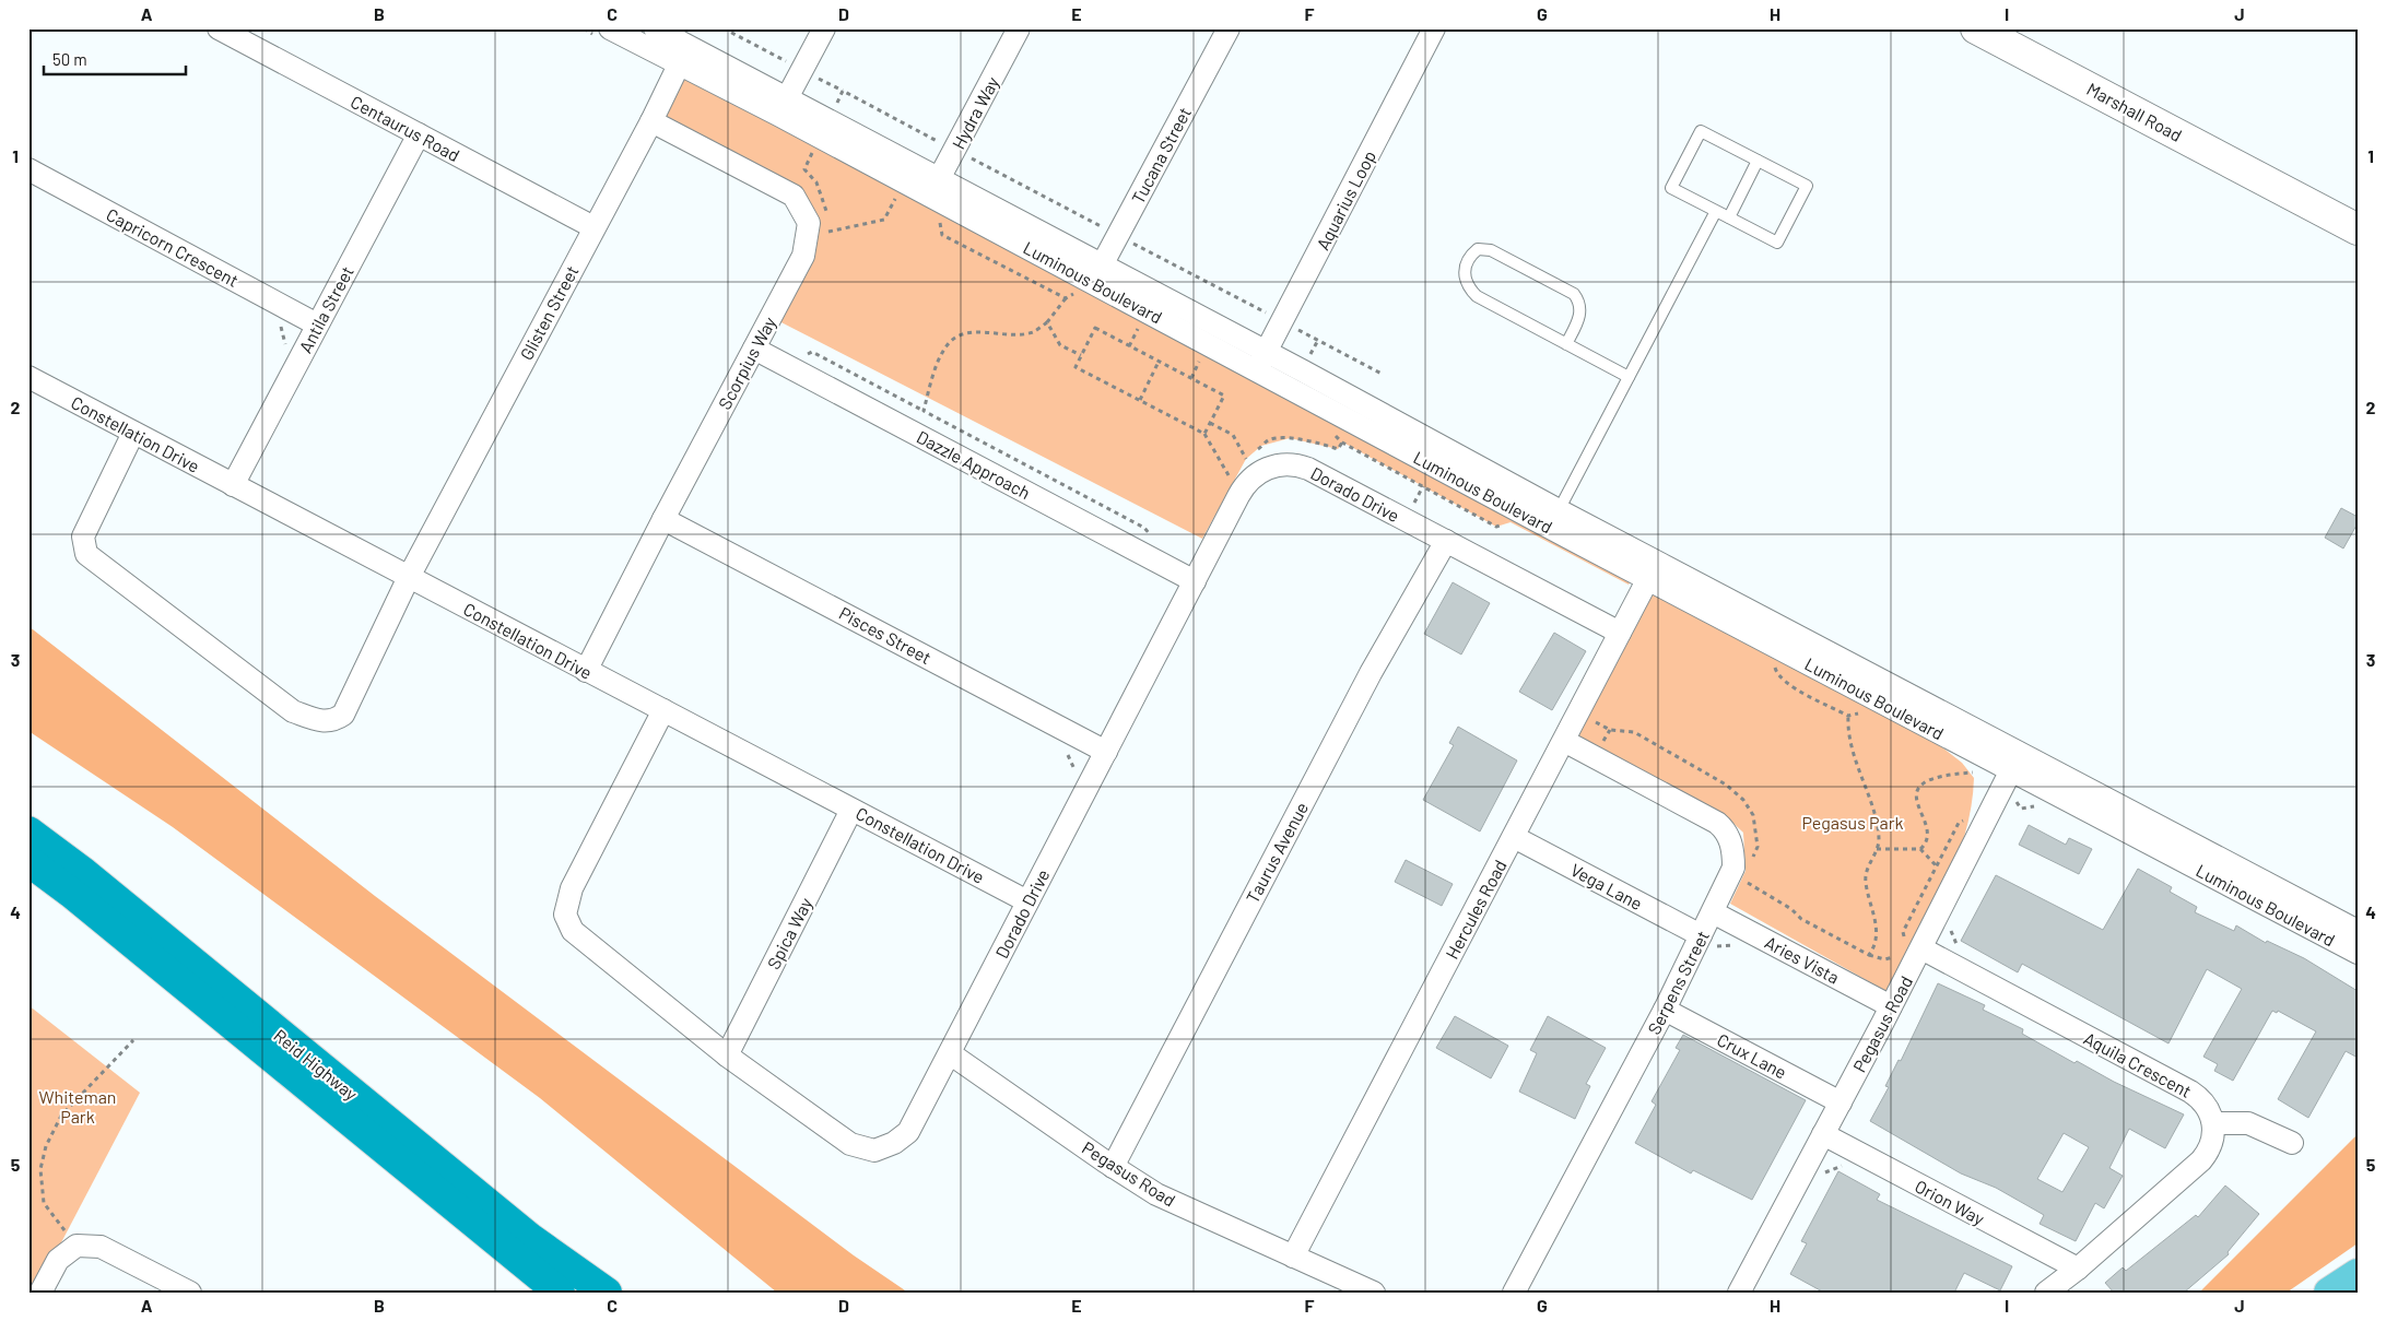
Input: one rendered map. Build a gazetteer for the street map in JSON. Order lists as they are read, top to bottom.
{
  "streets": {
    "highway": ["Reid Highway"],
    "main road": ["Marshall Road"],
    "street": [
      "Hydra Way",
      "Centaurus Road",
      "Tucana Street",
      "Aquarius Loop",
      "Capricorn Crescent",
      "Luminous Boulevard",
      "Antila Street",
      "Glisten Street",
      "Scorpius Way",
      "Constellation Drive",
      "Dazzle Approach",
      "Dorado Drive",
      "Pisces Street",
      "Taurus Avenue",
      "Vega Lane",
      "Hercules Road",
      "Spica Way",
      "Aries Vista",
      "Serpens Street",
      "Pegasus Road",
      "Crux Lane",
      "Aquila Crescent",
      "Orion Way"
    ]
  },
  "crossings": [
    ["Hydra Way", "Luminous Boulevard"],
    ["Centaurus Road", "Antila Street"],
    ["Centaurus Road", "Glisten Street"],
    ["Tucana Street", "Luminous Boulevard"],
    ["Aquarius Loop", "Luminous Boulevard"],
    ["Capricorn Crescent", "Antila Street"],
    ["Luminous Boulevard", "Glisten Street"],
    ["Luminous Boulevard", "Hercules Road"],
    ["Luminous Boulevard", "Pegasus Road"],
    ["Antila Street", "Constellation Drive"],
    ["Glisten Street", "Scorpius Way"],
    ["Glisten Street", "Constellation Drive"],
    ["Scorpius Way", "Constellation Drive"],
    ["Scorpius Way", "Dazzle Approach"],
    ["Scorpius Way", "Pisces Street"],
    ["Constellation Drive", "Dorado Drive"],
    ["Constellation Drive", "Spica Way"],
    ["Dazzle Approach", "Dorado Drive"],
    ["Dorado Drive", "Pisces Street"],
    ["Dorado Drive", "Taurus Avenue"],
    ["Dorado Drive", "Hercules Road"],
    ["Dorado Drive", "Spica Way"],
    ["Taurus Avenue", "Pegasus Road"],
    ["Vega Lane", "Hercules Road"],
    ["Vega Lane", "Serpens Street"],
    ["Hercules Road", "Serpens Street"],
    ["Hercules Road", "Pegasus Road"],
    ["Aries Vista", "Serpens Street"],
    ["Aries Vista", "Pegasus Road"],
    ["Serpens Street", "Crux Lane"],
    ["Pegasus Road", "Crux Lane"],
    ["Pegasus Road", "Aquila Crescent"],
    ["Pegasus Road", "Orion Way"]
  ],
  "parks": ["Pegasus Park", "Whiteman Park"],
  "scale_bar": "50 m",
  "grid": {
    "columns": [
      "A",
      "B",
      "C",
      "D",
      "E",
      "F",
      "G",
      "H",
      "I",
      "J"
    ],
    "rows": [
      "1",
      "2",
      "3",
      "4",
      "5"
    ]
  }
}
